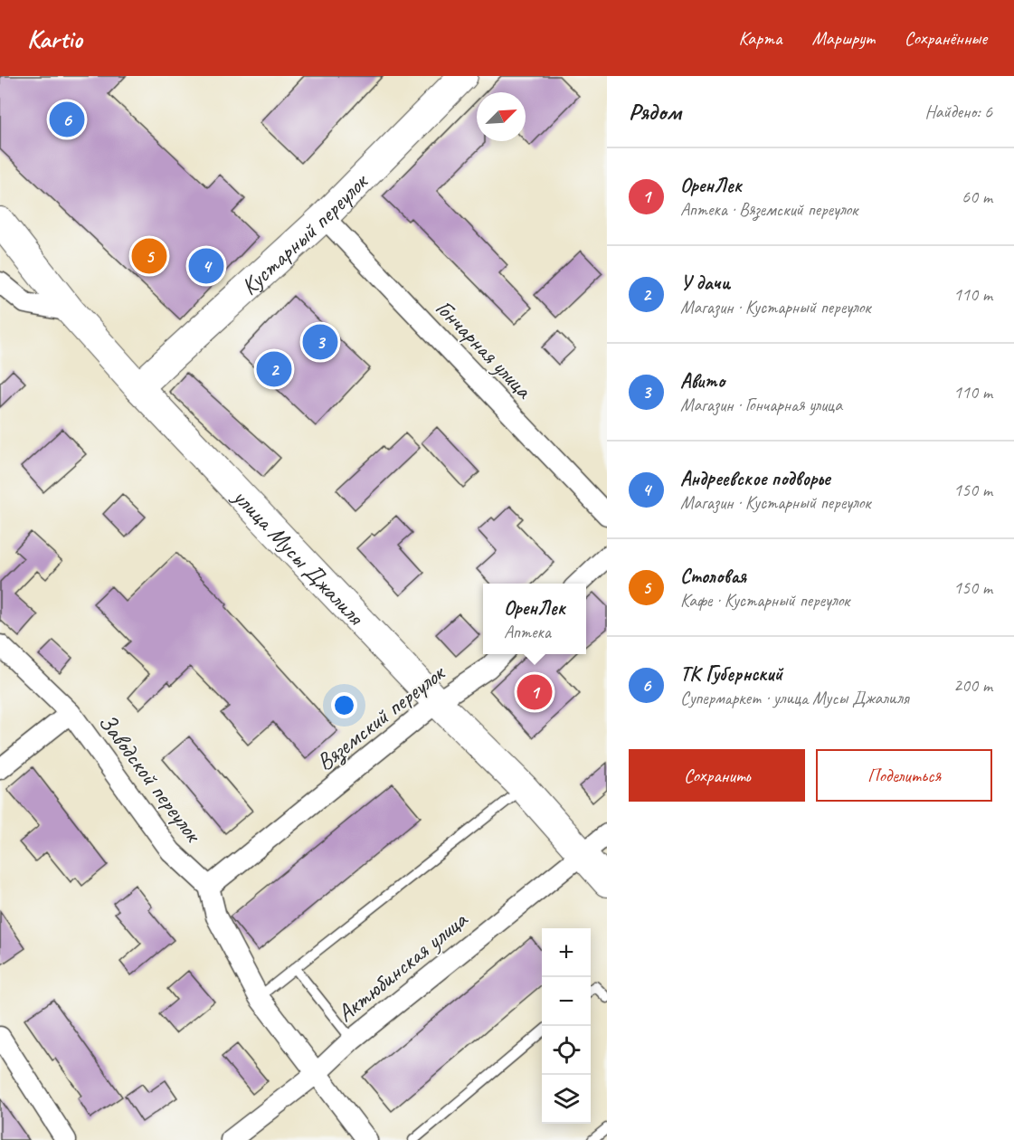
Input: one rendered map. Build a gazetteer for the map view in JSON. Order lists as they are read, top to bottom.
{
  "streets": {
    "street": [
      "Кустарный переулок",
      "Гончарная улица",
      "улица Мусы Джалиля",
      "Вяземский переулок",
      "Заводской переулок",
      "Актюбинская улица"
    ]
  },
  "crossings": [
    ["Кустарный переулок", "Гончарная улица"],
    ["Кустарный переулок", "улица Мусы Джалиля"],
    ["улица Мусы Джалиля", "Вяземский переулок"],
    ["улица Мусы Джалиля", "Актюбинская улица"],
    ["Вяземский переулок", "Заводской переулок"]
  ],
  "north": "top right",
  "page": {
    "header": "Kartio",
    "nav": ["Карта", "Маршрут", "Сохранённые"],
    "heading": ["Рядом", "Найдено: 6"],
    "pins": [
      "6",
      "5",
      "4",
      "3",
      "2",
      "1"
    ],
    "list": [
      {
        "mark": "1",
        "name": "ОренЛек",
        "note": "Аптека · Вяземский переулок",
        "value": "60 m"
      },
      {
        "mark": "2",
        "name": "У дачи",
        "note": "Магазин · Кустарный переулок",
        "value": "110 m"
      },
      {
        "mark": "3",
        "name": "Авито",
        "note": "Магазин · Гончарная улица",
        "value": "110 m"
      },
      {
        "mark": "4",
        "name": "Андреевское подворье",
        "note": "Магазин · Кустарный переулок",
        "value": "150 m"
      },
      {
        "mark": "5",
        "name": "Столовая",
        "note": "Кафе · Кустарный переулок",
        "value": "150 m"
      },
      {
        "mark": "6",
        "name": "ТК Губернский",
        "note": "Супермаркет · улица Мусы Джалиля",
        "value": "200 m"
      }
    ],
    "popup": ["ОренЛек", "Аптека"],
    "buttons": ["Сохранить", "Поделиться"],
    "map_buttons": ["+", "−"]
  }
}
